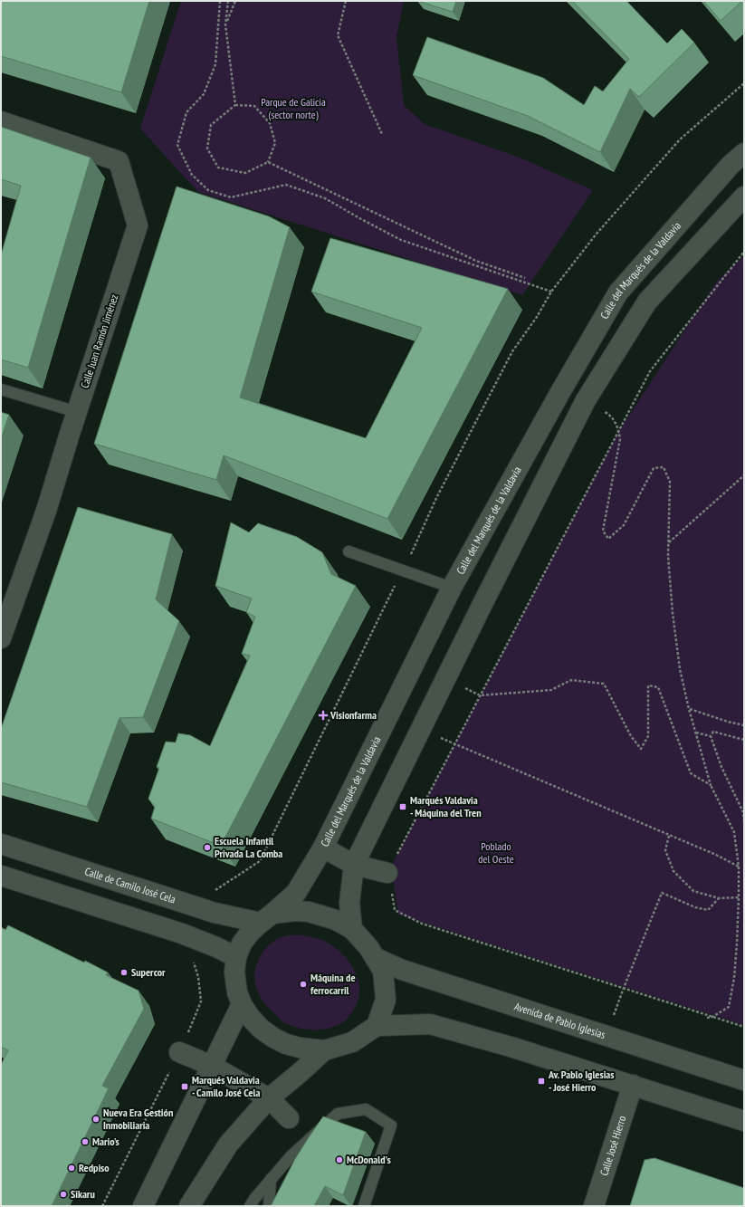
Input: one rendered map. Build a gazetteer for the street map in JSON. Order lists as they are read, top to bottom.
{
  "streets": {
    "street": [
      "Calle del Marqués de la Valdavia",
      "Calle Juan Ramón Jiménez",
      "Calle de Camilo José Cela",
      "Avenida de Pablo Iglesias",
      "Calle José Hierro"
    ]
  },
  "crossings": [
    ["Calle del Marqués de la Valdavia", "Calle de Camilo José Cela"],
    ["Calle de Camilo José Cela", "Avenida de Pablo Iglesias"]
  ],
  "parks": ["Parque de Galicia (sector norte)", "Poblado del Oeste"],
  "places": {
    "health": ["Visionfarma"],
    "transit": ["Marqués Valdavia - Máquina del Tren", "Av. Pablo Iglesias - José Hierro", "Marqués Valdavia - Camilo José Cela"],
    "other": [
      "Escuela Infantil Privada La Comba",
      "Supercor",
      "Máquina de ferrocarril",
      "Nueva Era Gestión Inmobiliaria",
      "Mario's",
      "McDonald's",
      "Redpiso",
      "Sikaru"
    ]
  }
}
